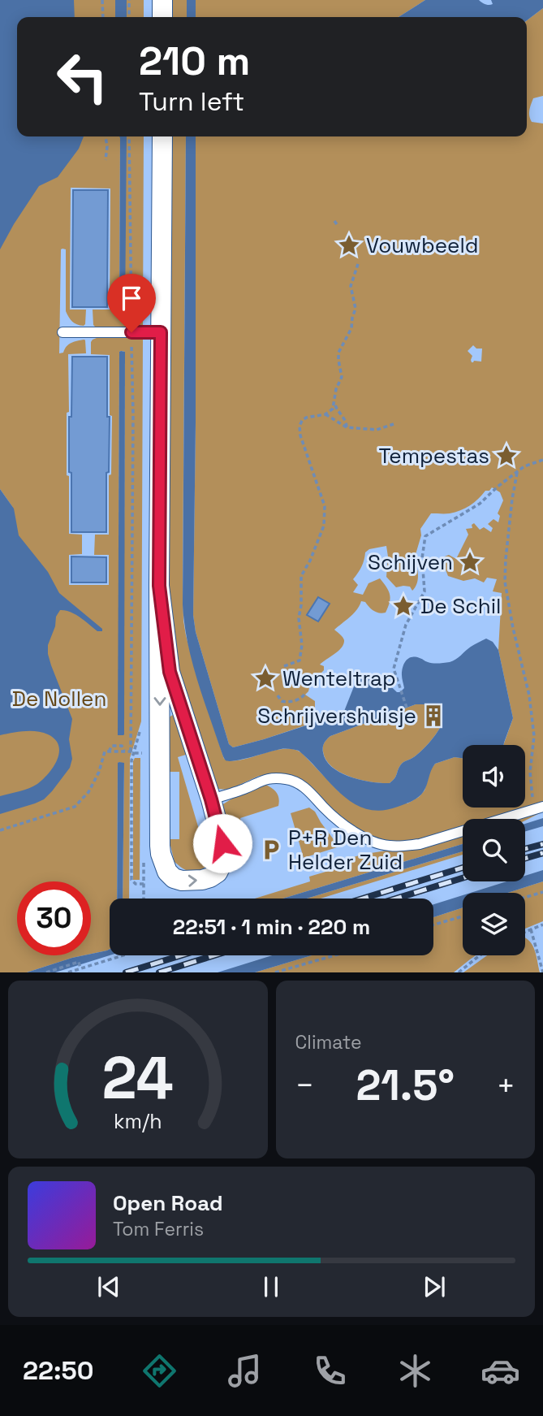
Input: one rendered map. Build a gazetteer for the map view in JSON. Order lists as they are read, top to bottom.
{
  "parks": ["De Nollen"],
  "places": {
    "place": [
      "Vouwbeeld",
      "Tempestas",
      "Schijven",
      "De Schil",
      "Wenteltrap"
    ],
    "building": ["Schrijvershuisje"],
    "parking": ["P+R Den Helder Zuid"]
  },
  "page": {
    "turn": ["210 m", "Turn left"],
    "limit": "30",
    "trip": "22:51 · 1 min · 220 m",
    "tile": "Climate",
    "heat": ["−", "21.5°", "+"],
    "song": ["Open Road", "Tom Ferris"],
    "tabs": "22:50",
    "gauge": ["24", "km/h"]
  }
}
